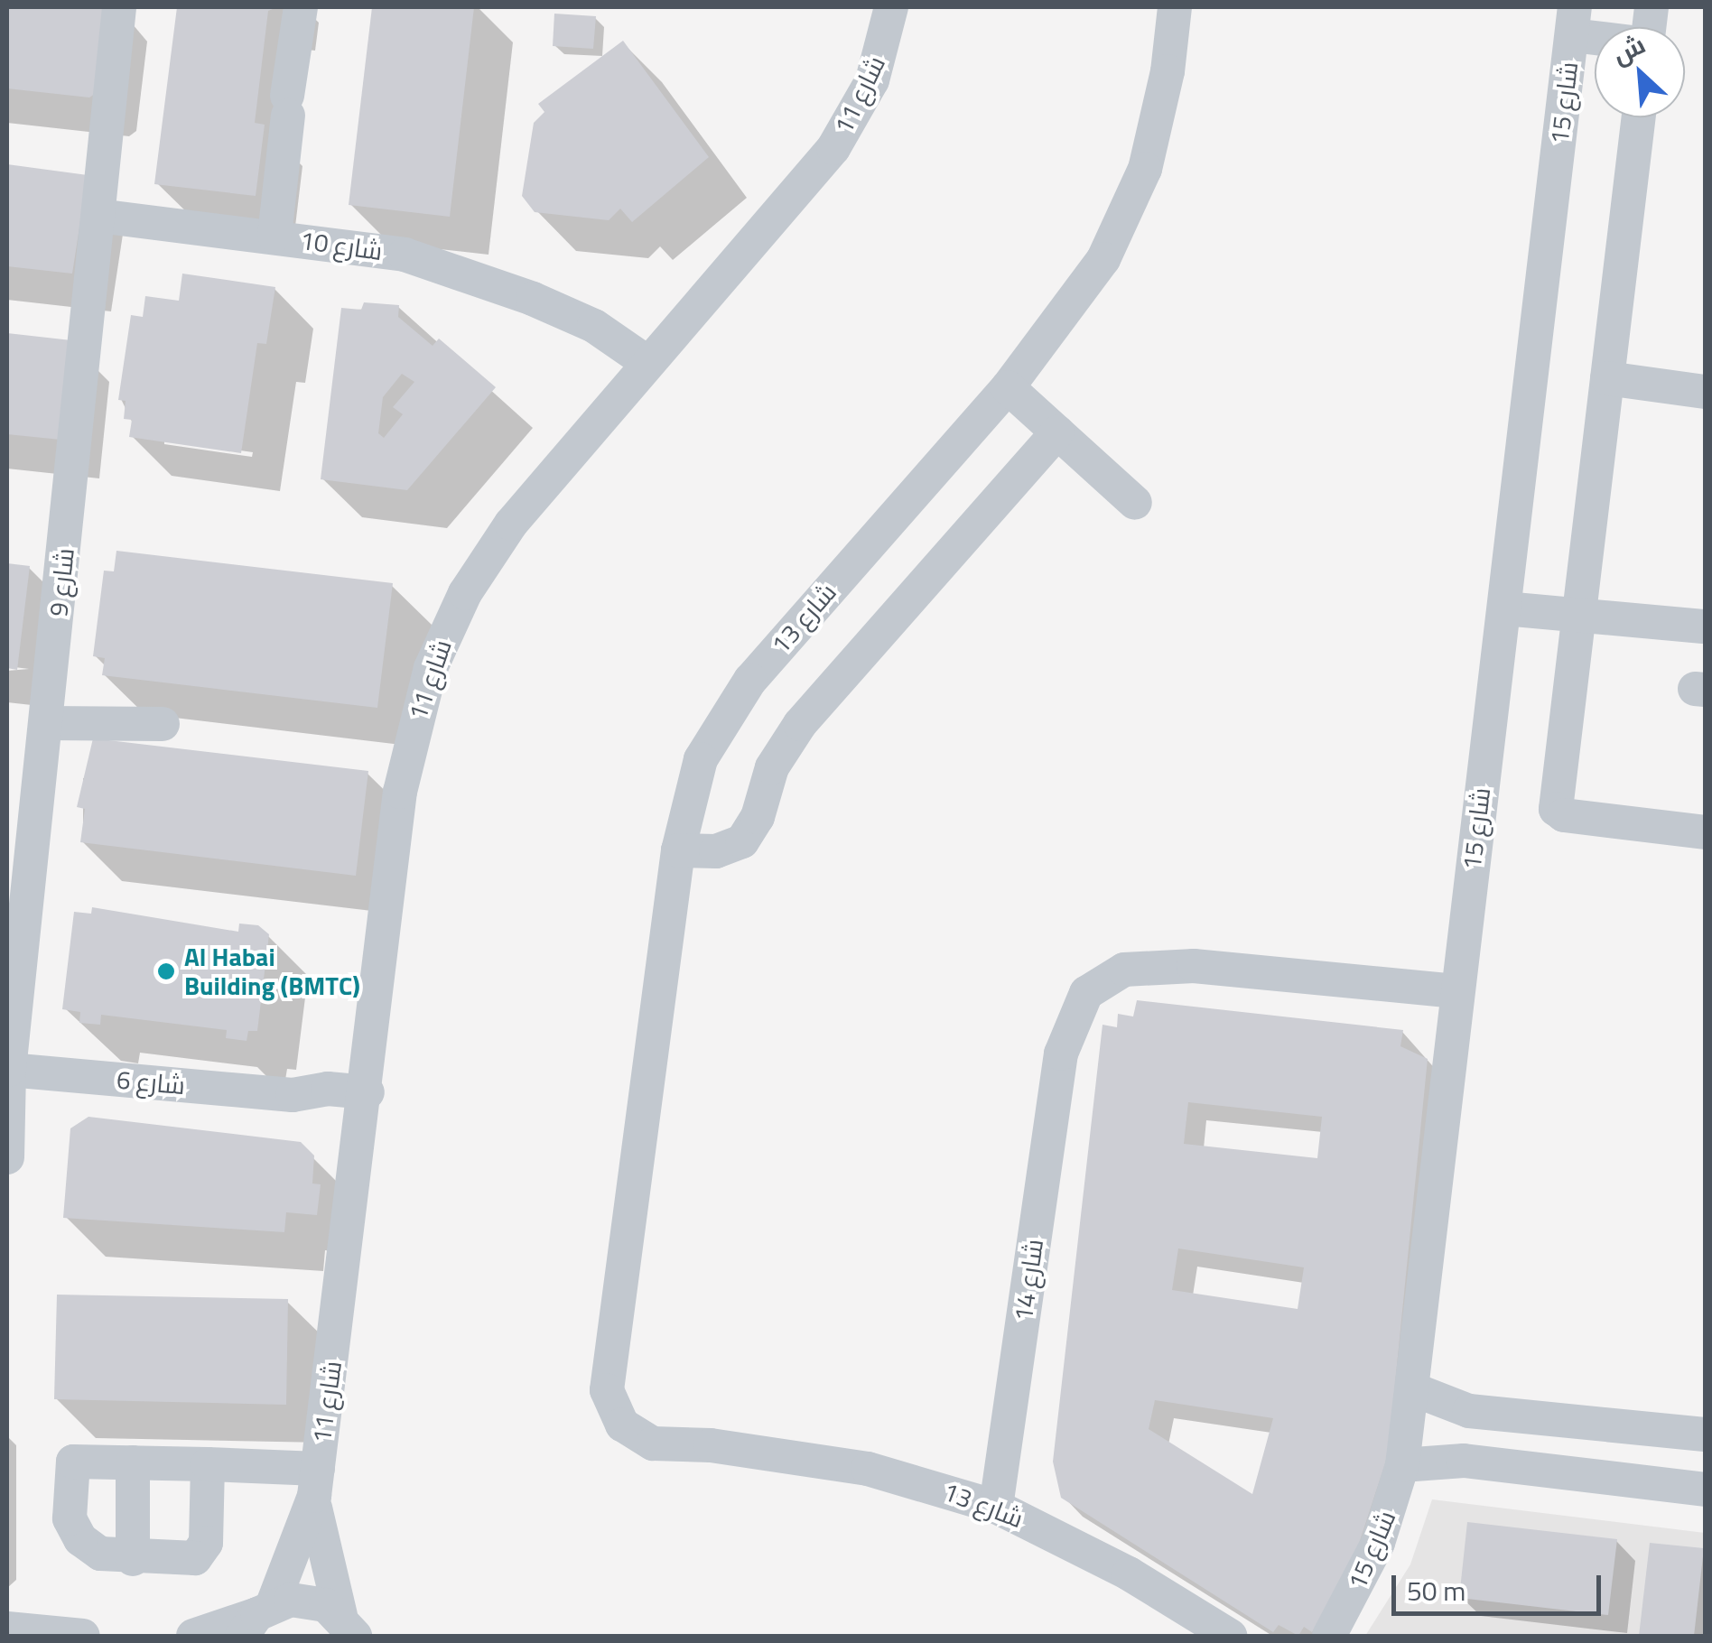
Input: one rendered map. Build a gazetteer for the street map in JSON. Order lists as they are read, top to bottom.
{
  "streets": {
    "street": [
      "شارع 11",
      "شارع 15",
      "شارع 10",
      "شارع 9",
      "شارع 13",
      "شارع 6",
      "شارع 14"
    ]
  },
  "crossings": [
    ["شارع 11", "شارع 10"],
    ["شارع 11", "شارع 6"],
    ["شارع 15", "شارع 14"],
    ["شارع 10", "شارع 9"],
    ["شارع 9", "شارع 6"],
    ["شارع 13", "شارع 14"]
  ],
  "places": ["Al Habai Building (BMTC)"],
  "scale_bar": "50 m",
  "north": "top left"
}
